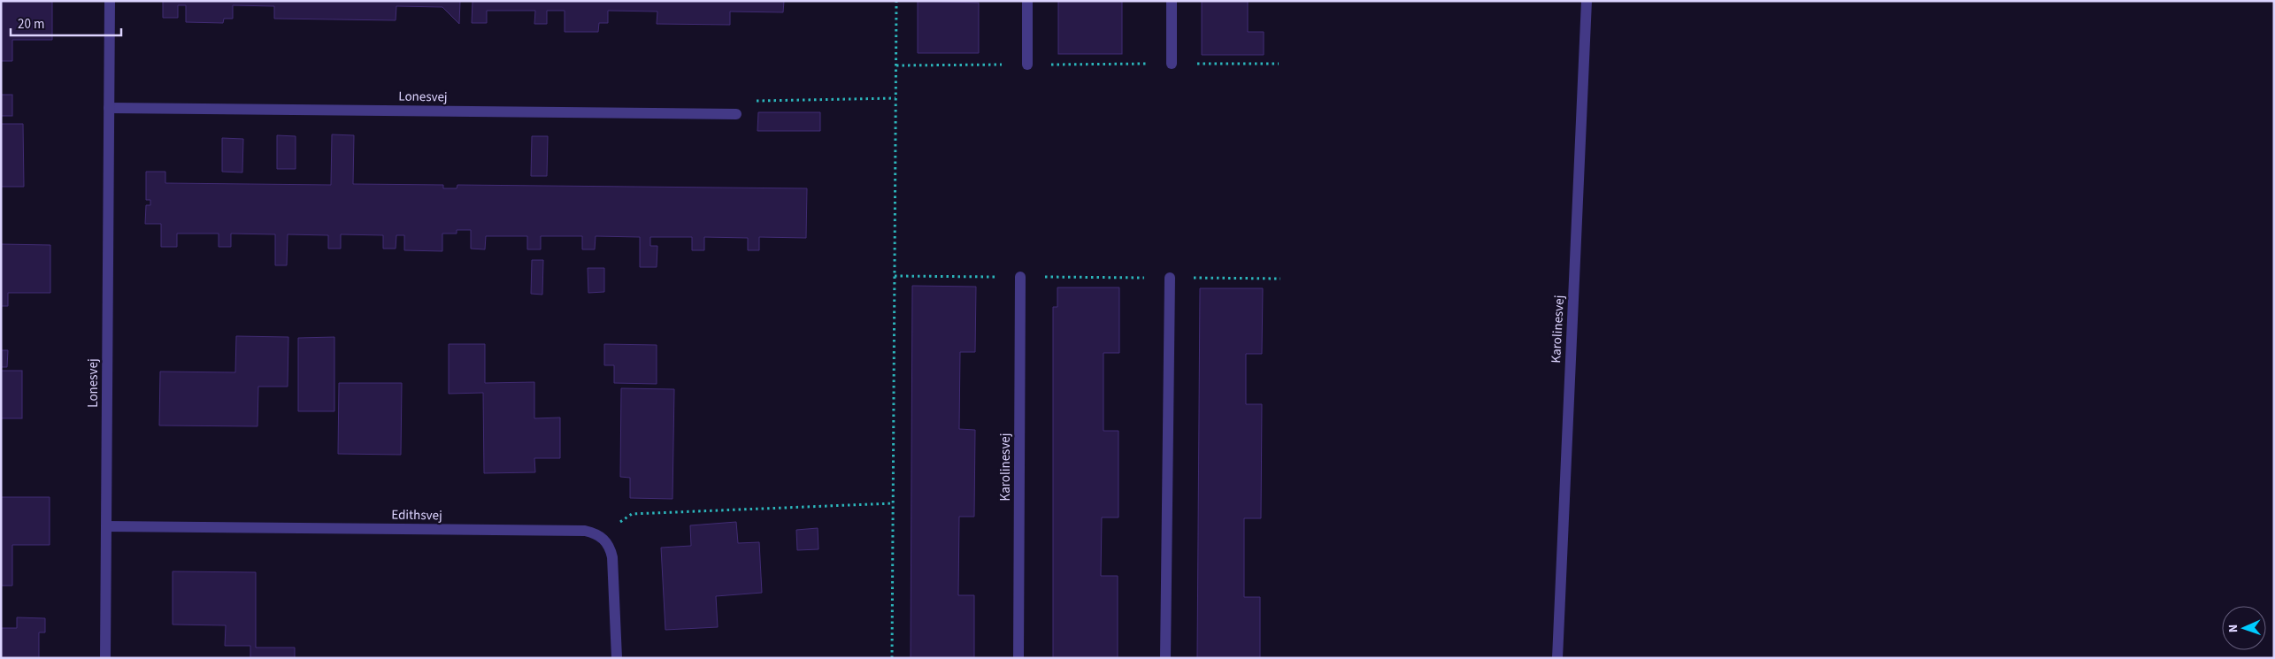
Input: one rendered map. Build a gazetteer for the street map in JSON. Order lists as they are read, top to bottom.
{
  "streets": {
    "street": ["Lonesvej", "Karolinesvej", "Edithsvej"]
  },
  "crossings": [
    ["Lonesvej", "Edithsvej"]
  ],
  "scale_bar": "20 m",
  "north": "left"
}
